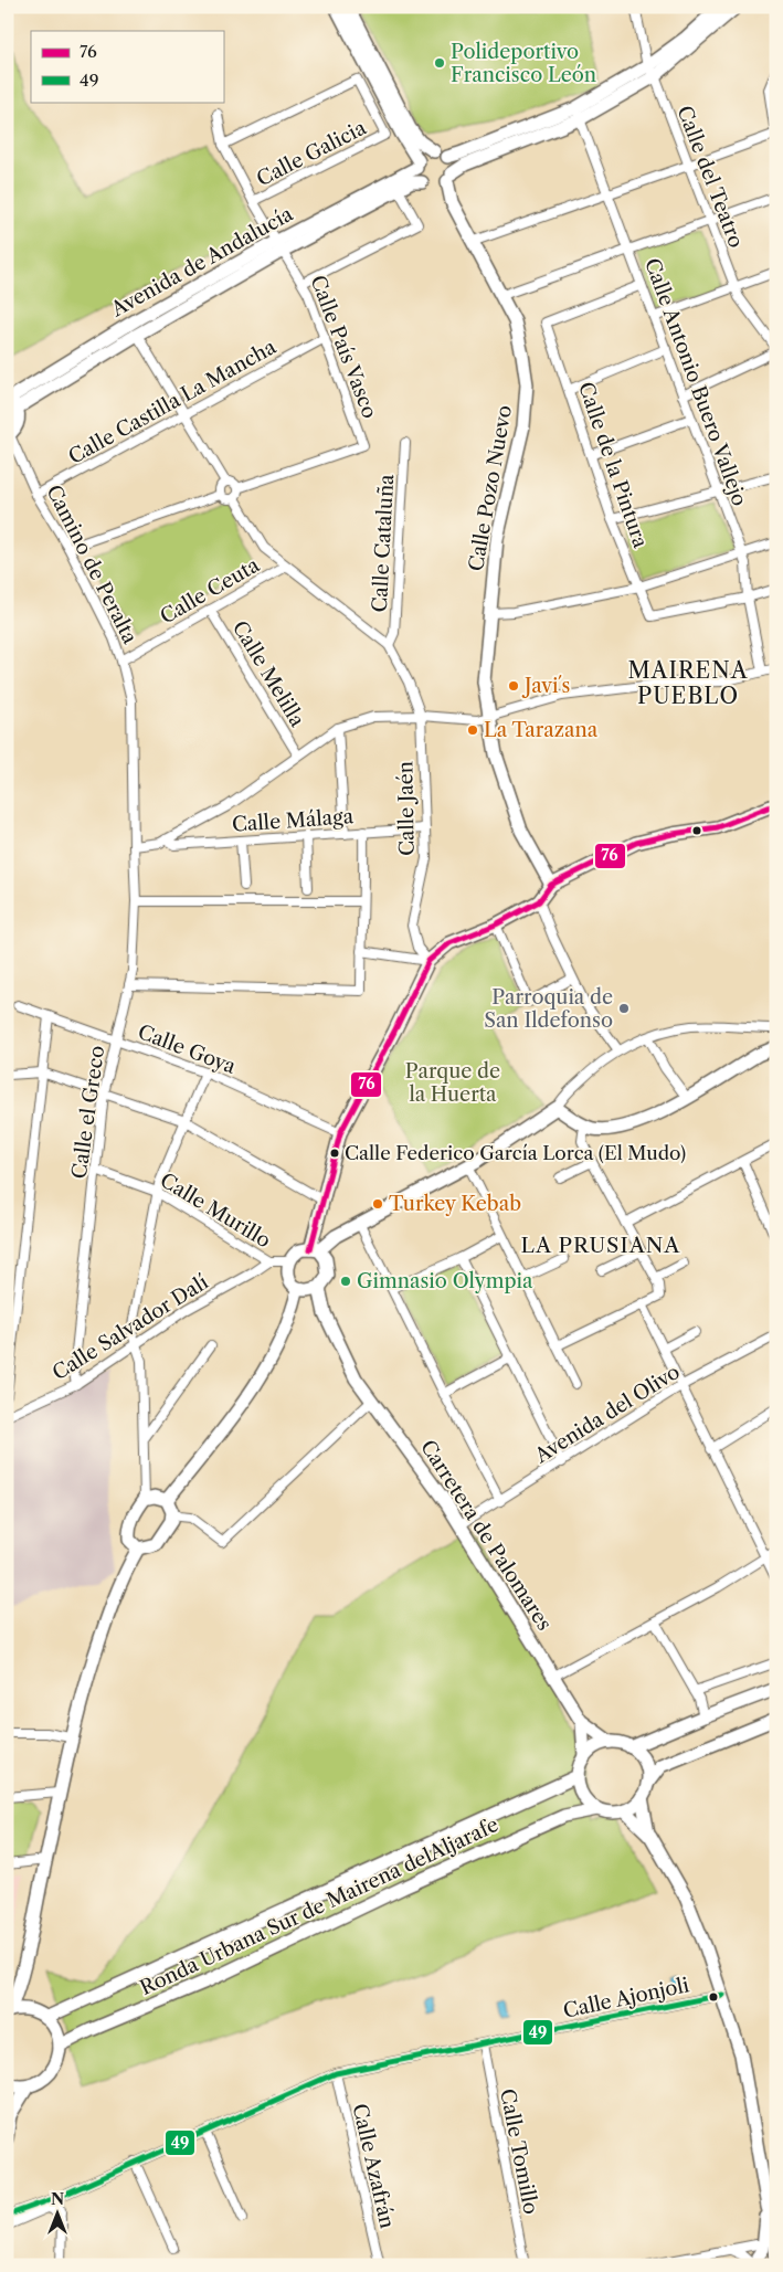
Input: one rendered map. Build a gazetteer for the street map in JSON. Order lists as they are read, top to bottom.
{
  "streets": {
    "street": [
      "Calle Galicia",
      "Calle del Teatro",
      "Avenida de Andalucía",
      "Calle País Vasco",
      "Calle Antonio Buero Vallejo",
      "Calle Castilla La Mancha",
      "Calle de la Pintura",
      "Calle Pozo Nuevo",
      "Calle Cataluña",
      "Camino de Peralta",
      "Calle Ceuta",
      "Calle Melilla",
      "Calle Jaén",
      "Calle Málaga",
      "Calle Goya",
      "Calle el Greco",
      "Calle Murillo",
      "Calle Salvador Dalí",
      "Avenida del Olivo",
      "Carretera de Palomares",
      "Ronda Urbana Sur de Mairena delAljarafe",
      "Calle Ajonjoli",
      "Calle Tomillo",
      "Calle Azafrán"
    ]
  },
  "crossings": [
    ["Calle Galicia", "Calle País Vasco"],
    ["Avenida de Andalucía", "Calle País Vasco"],
    ["Avenida de Andalucía", "Calle Pozo Nuevo"],
    ["Calle País Vasco", "Calle Castilla La Mancha"],
    ["Calle Antonio Buero Vallejo", "Calle de la Pintura"],
    ["Calle Castilla La Mancha", "Camino de Peralta"],
    ["Calle Cataluña", "Calle Jaén"],
    ["Camino de Peralta", "Calle Ceuta"],
    ["Camino de Peralta", "Calle el Greco"],
    ["Calle Ceuta", "Calle Melilla"],
    ["Calle Jaén", "Calle Málaga"],
    ["Calle Goya", "Calle el Greco"],
    ["Calle el Greco", "Calle Murillo"],
    ["Calle el Greco", "Calle Salvador Dalí"],
    ["Calle Murillo", "Calle Salvador Dalí"],
    ["Calle Murillo", "Carretera de Palomares"],
    ["Avenida del Olivo", "Carretera de Palomares"],
    ["Carretera de Palomares", "Ronda Urbana Sur de Mairena delAljarafe"],
    ["Calle Ajonjoli", "Calle Tomillo"],
    ["Calle Ajonjoli", "Calle Azafrán"]
  ],
  "districts": ["MAIRENA PUEBLO", "LA PRUSIANA"],
  "parks": ["Parque de la Huerta"],
  "places": [
    "Polideportivo Francisco León",
    "Javi´s",
    "La Tarazana",
    "Parroquia de San Ildefonso",
    "Calle Federico García Lorca (El Mudo)",
    "Turkey Kebab",
    "Gimnasio Olympia"
  ],
  "lines": ["transit line 76", "transit line 49"],
  "legend": ["76", "49"],
  "north": "top"
}
